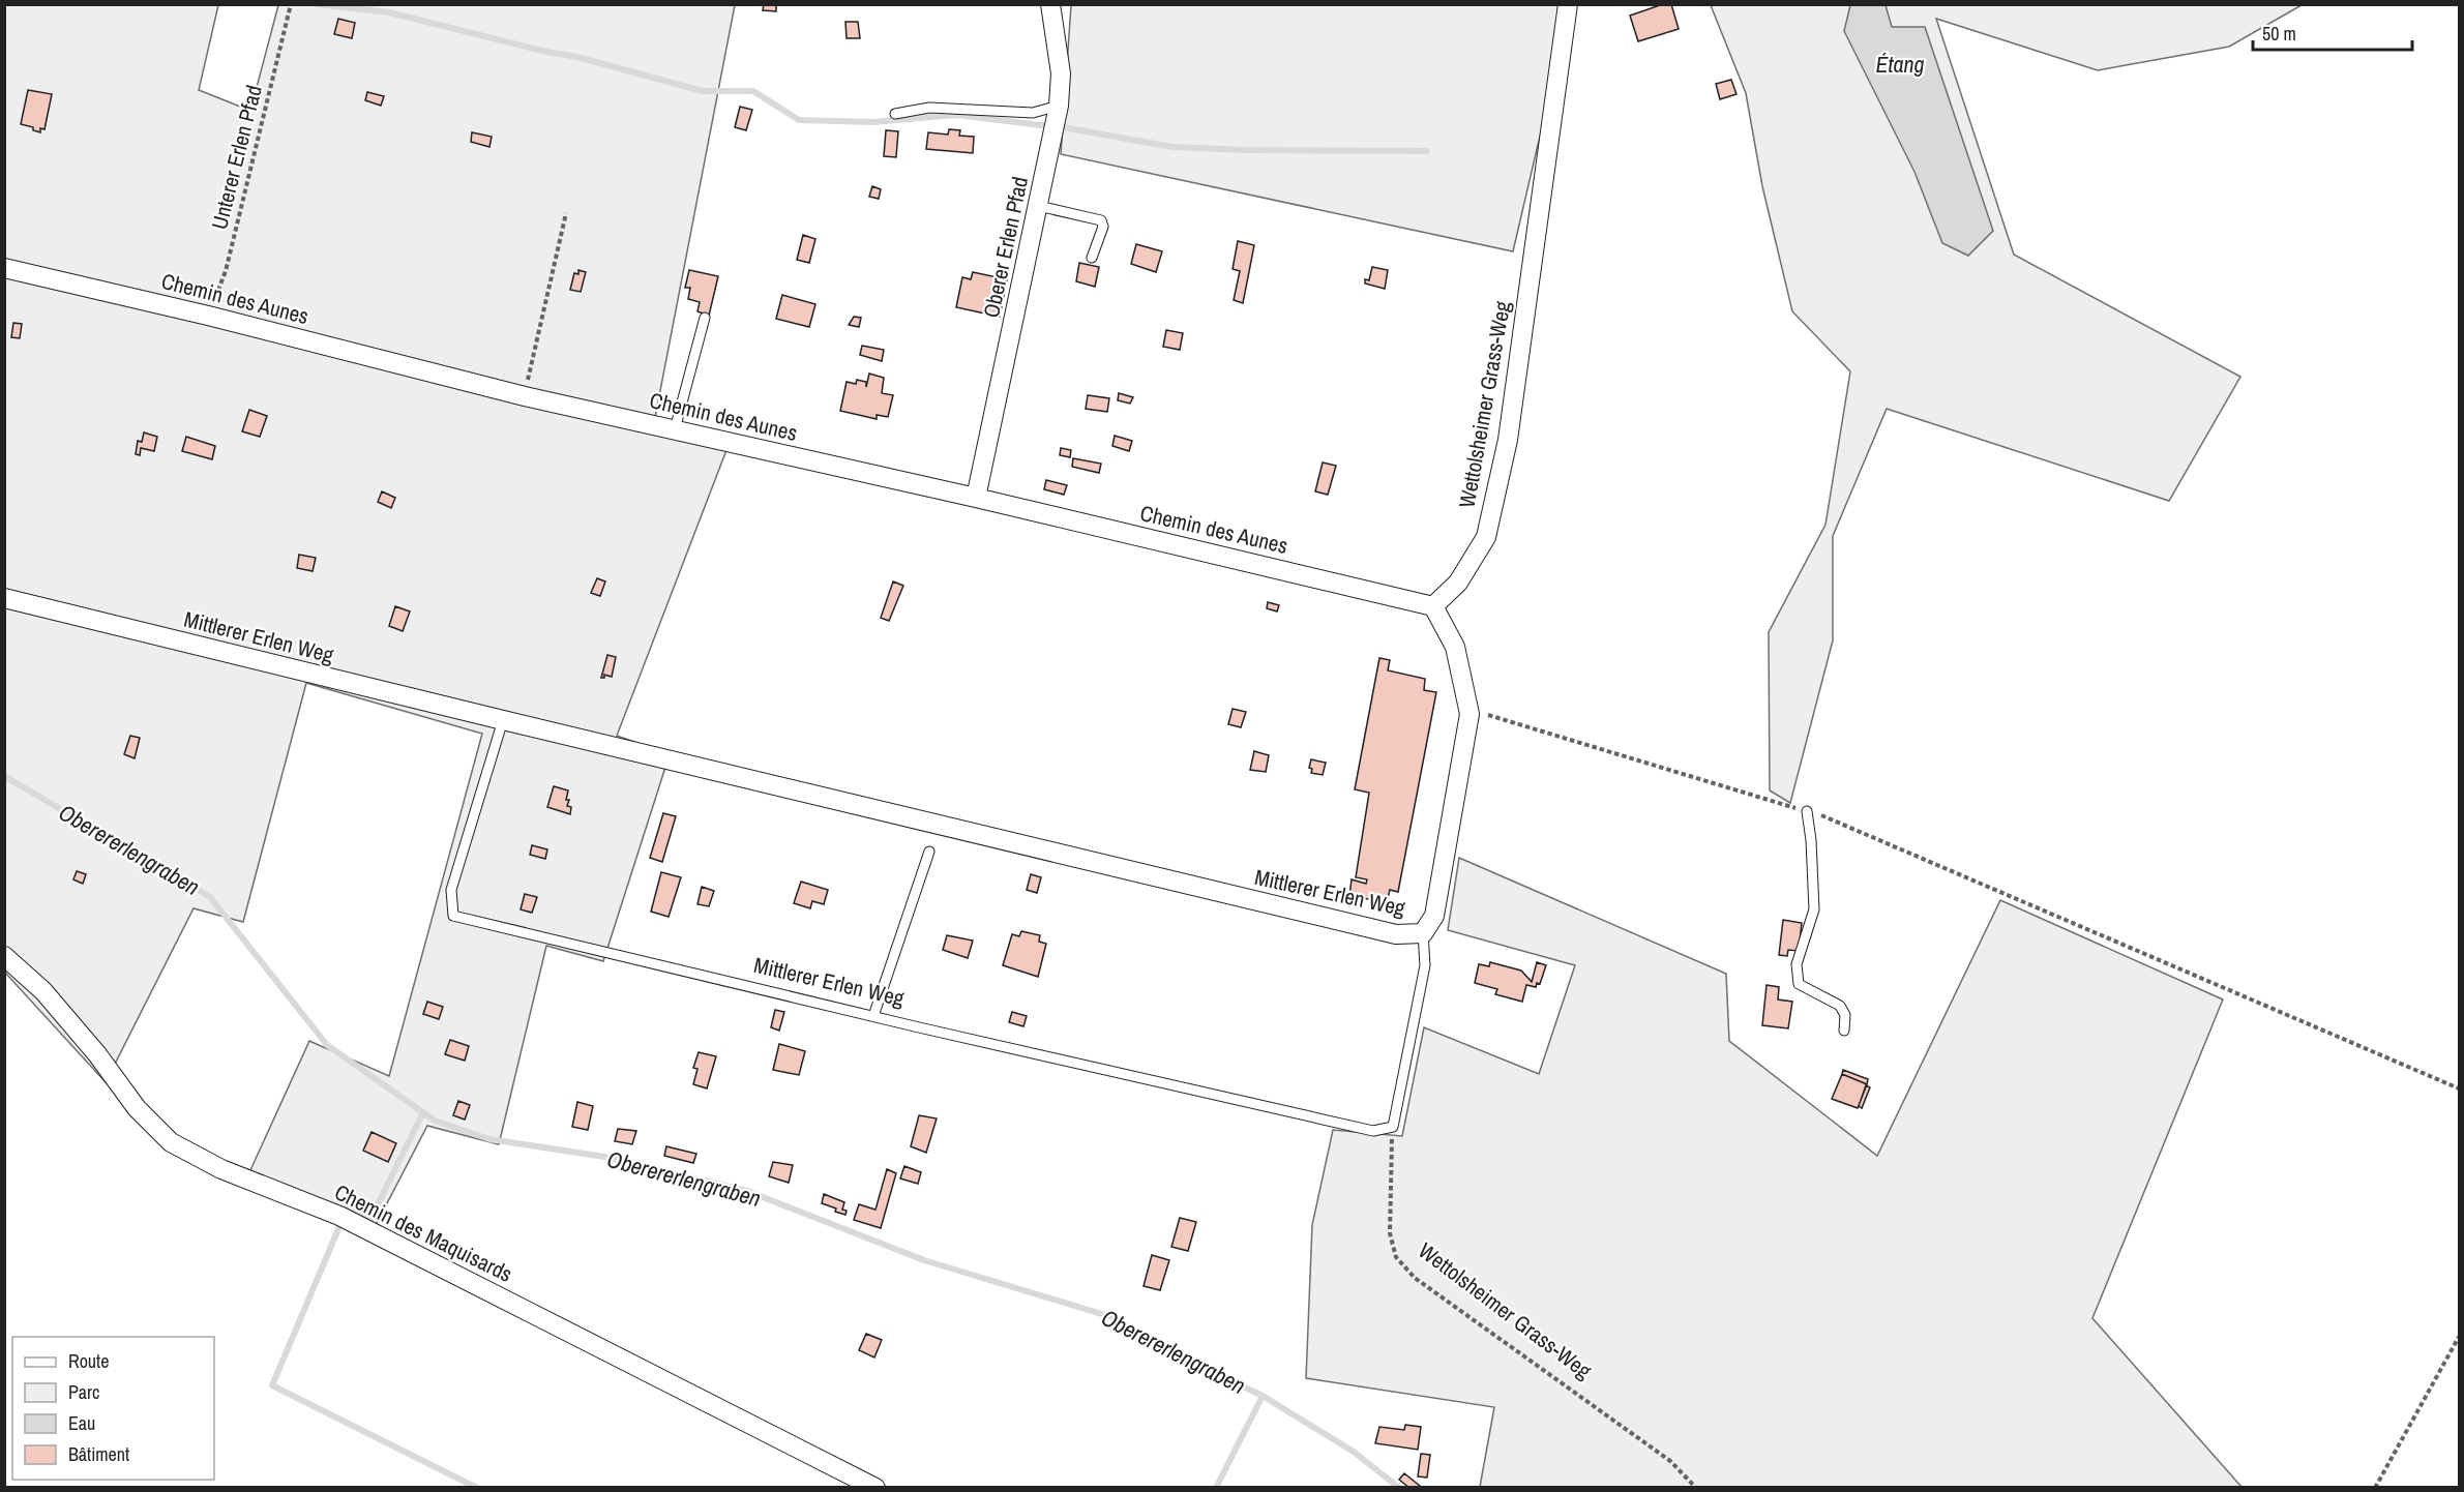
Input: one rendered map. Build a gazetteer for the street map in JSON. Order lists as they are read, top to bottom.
{
  "streets": {
    "street": [
      "Oberer Erlen Pfad",
      "Chemin des Aunes",
      "Wettolsheimer Grass-Weg",
      "Mittlerer Erlen Weg",
      "Chemin des Maquisards"
    ],
    "path": ["Unterer Erlen Pfad"]
  },
  "crossings": [
    ["Unterer Erlen Pfad", "Chemin des Aunes"],
    ["Oberer Erlen Pfad", "Chemin des Aunes"],
    ["Chemin des Aunes", "Wettolsheimer Grass-Weg"],
    ["Wettolsheimer Grass-Weg", "Mittlerer Erlen Weg"]
  ],
  "water": ["Étang", "Oberererlengraben"],
  "legend": [
    "Route",
    "Parc",
    "Eau",
    "Bâtiment"
  ],
  "scale_bar": "50 m"
}
